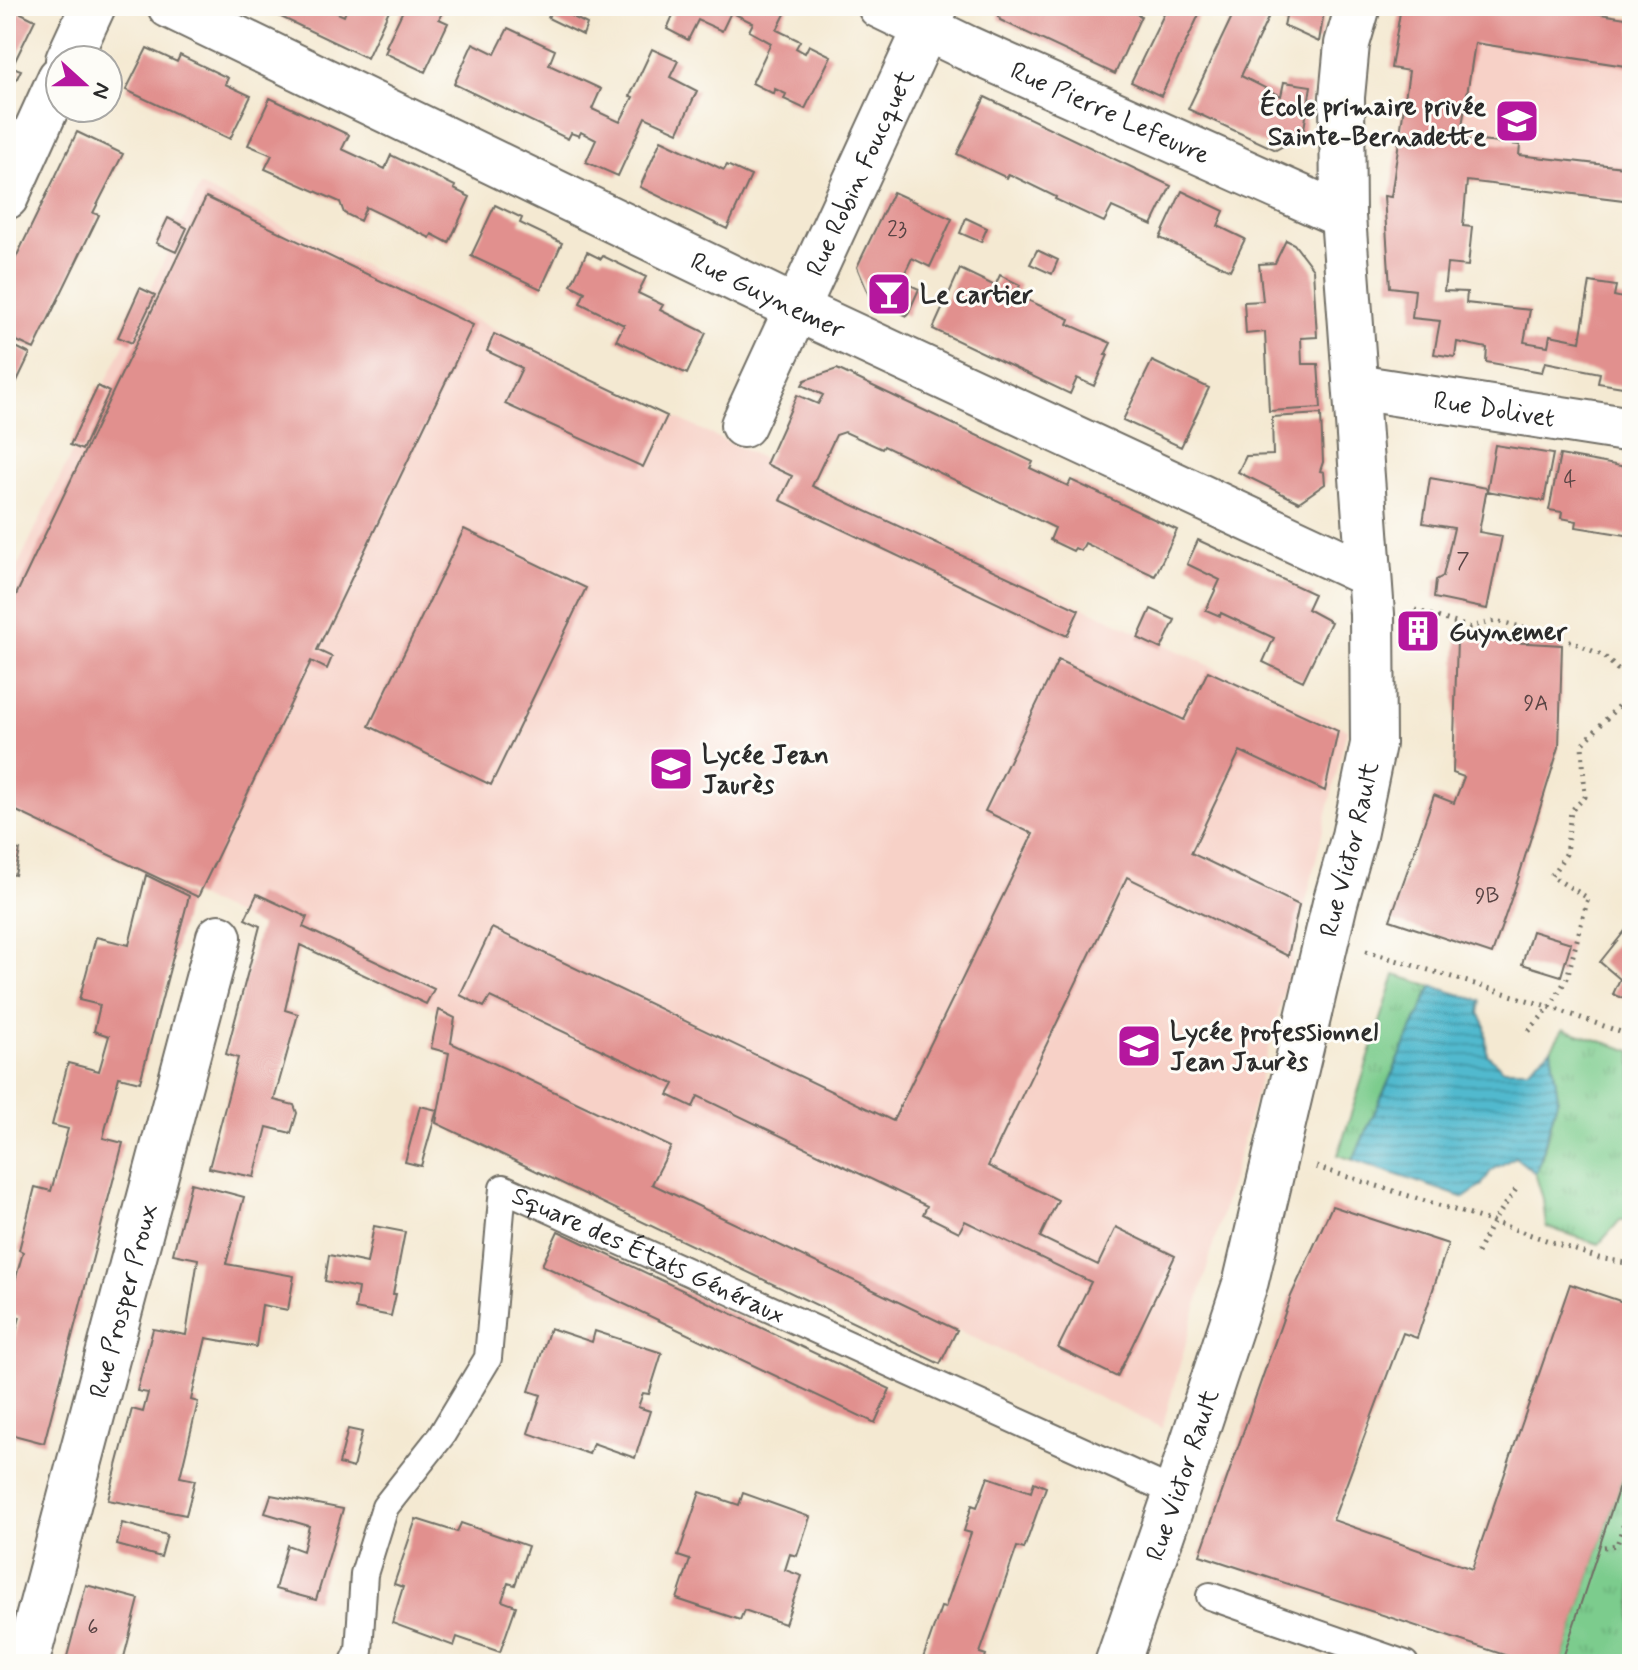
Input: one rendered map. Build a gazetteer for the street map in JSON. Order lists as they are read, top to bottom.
{
  "streets": {
    "street": [
      "Rue Pierre Lefeuvre",
      "Rue Robin Foucquet",
      "Rue Guynemer",
      "Rue Dolivet",
      "Rue Victor Rault",
      "Rue Prosper Proux"
    ],
    "lane": ["Square des États Généraux"]
  },
  "crossings": [
    ["Rue Pierre Lefeuvre", "Rue Robin Foucquet"],
    ["Rue Pierre Lefeuvre", "Rue Victor Rault"],
    ["Rue Robin Foucquet", "Rue Guynemer"],
    ["Rue Guynemer", "Rue Victor Rault"],
    ["Rue Dolivet", "Rue Victor Rault"],
    ["Rue Victor Rault", "Square des États Généraux"]
  ],
  "places": {
    "school or university": ["École primaire privée Sainte-Bernadette", "Lycée Jean Jaurès", "Lycée professionnel Jean Jaurès"],
    "bar": ["Le cartier"],
    "building": ["Guynemer"]
  },
  "house_numbers": [
    "23",
    "4",
    "7",
    "9A",
    "9B",
    "6"
  ],
  "north": "right"
}
